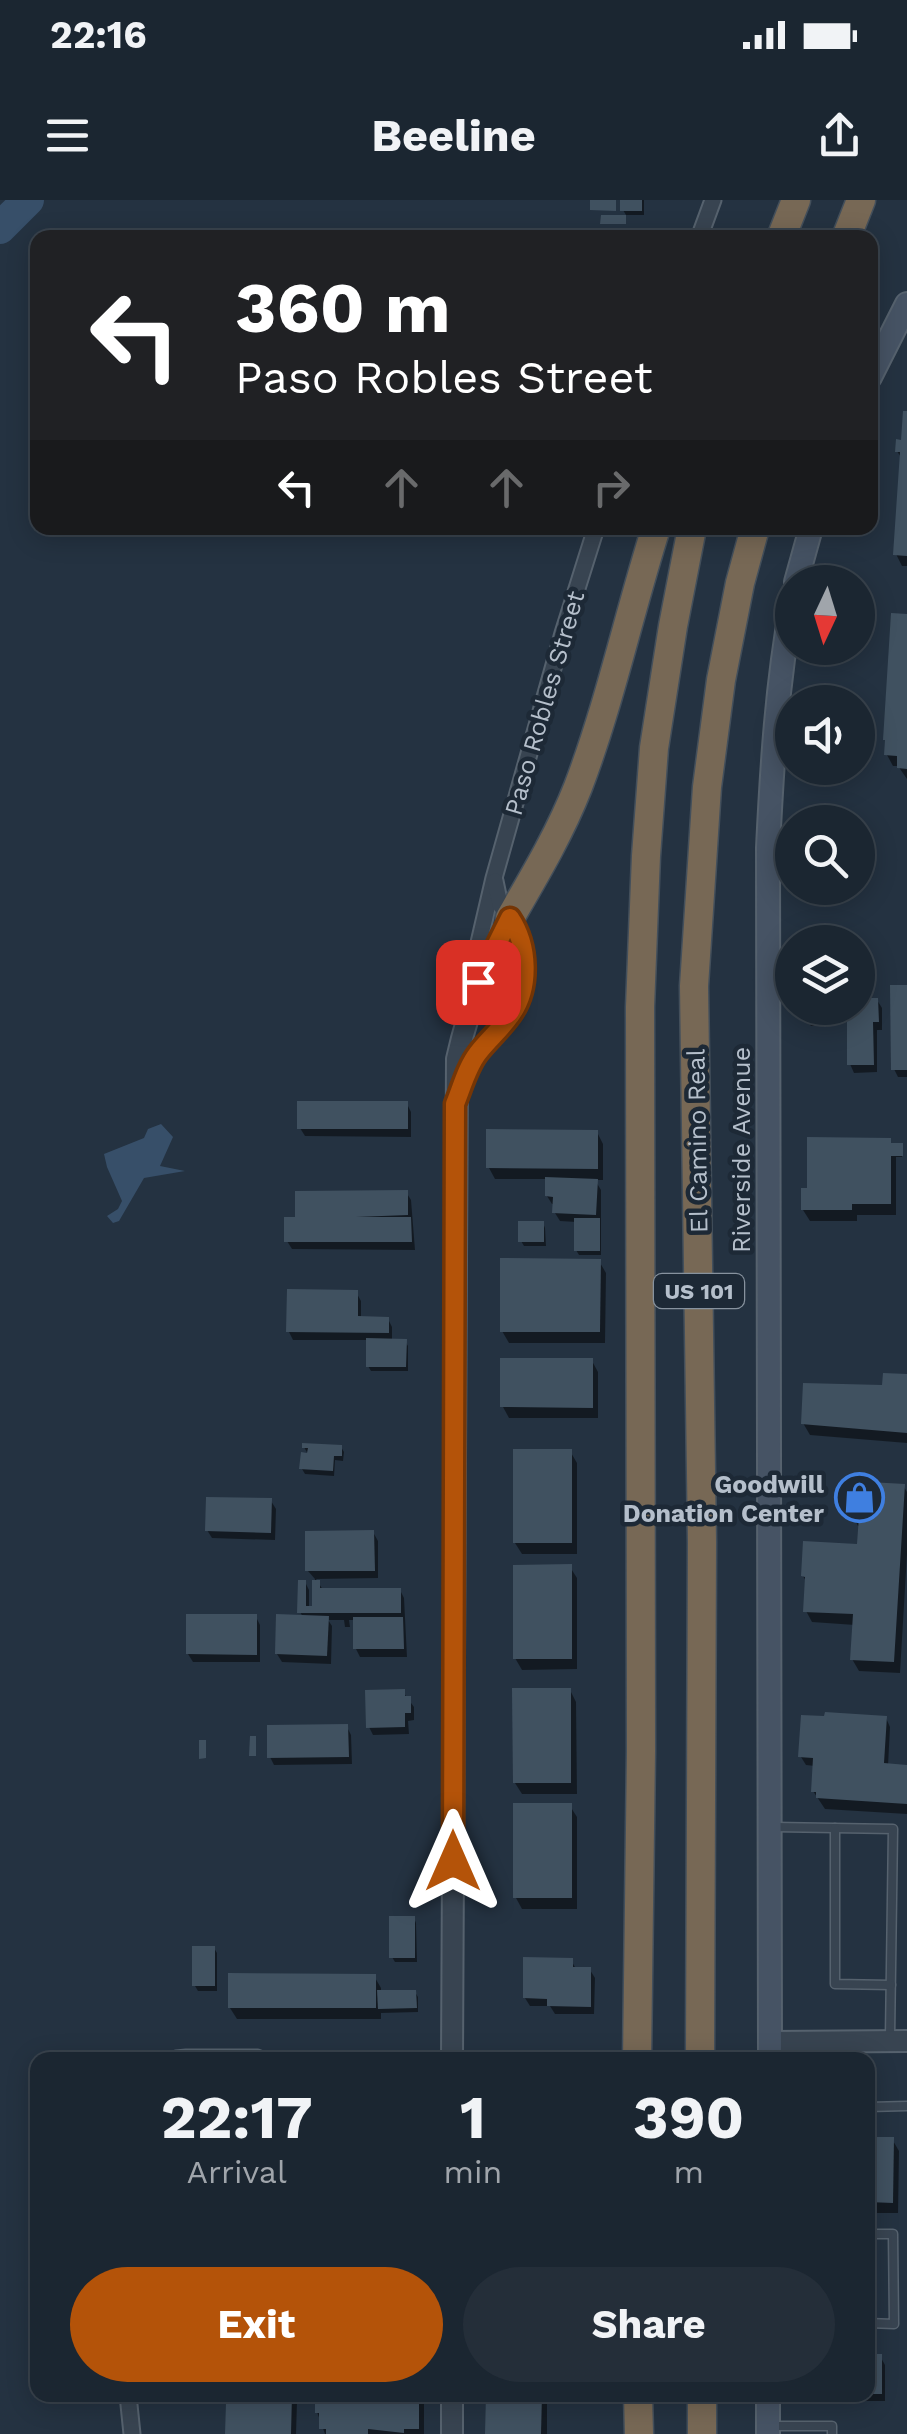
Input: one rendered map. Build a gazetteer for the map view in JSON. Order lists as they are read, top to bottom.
{
  "streets": {
    "highway": ["El Camino Real", "US 101"],
    "main road": ["Riverside Avenue"],
    "street": ["Paso Robles Street"]
  },
  "places": {
    "shop": ["Goodwill Donation Center"]
  },
  "north": "bottom",
  "page": {
    "status": "22:16",
    "header": "Beeline",
    "turn": ["360 m", "Paso Robles Street"],
    "eta": [
      "22:17",
      "Arrival",
      "1",
      "min",
      "390",
      "m"
    ],
    "buttons": ["Exit", "Share"]
  }
}
